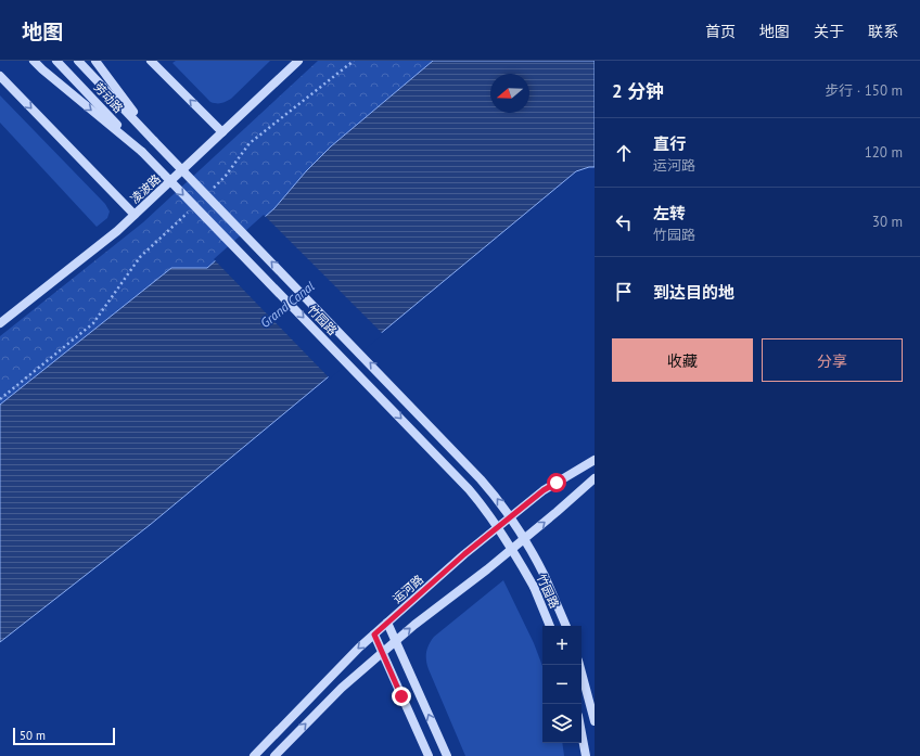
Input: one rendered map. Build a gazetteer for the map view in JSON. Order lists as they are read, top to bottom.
{
  "streets": {
    "street": [
      "劳动路",
      "凌波路",
      "竹园路",
      "运河路"
    ]
  },
  "crossings": [
    ["劳动路", "竹园路"]
  ],
  "water": ["Grand Canal"],
  "scale_bar": "50 m",
  "north": "left",
  "page": {
    "header": "地图",
    "nav": [
      "首页",
      "地图",
      "关于",
      "联系"
    ],
    "heading": ["2 分钟", "步行 · 150 m"],
    "list": [
      ["直行", "运河路", "120 m"],
      ["左转", "竹园路", "30 m"],
      "到达目的地"
    ],
    "buttons": ["收藏", "分享"],
    "map_buttons": ["+", "−"],
    "scale": "50 m"
  }
}
